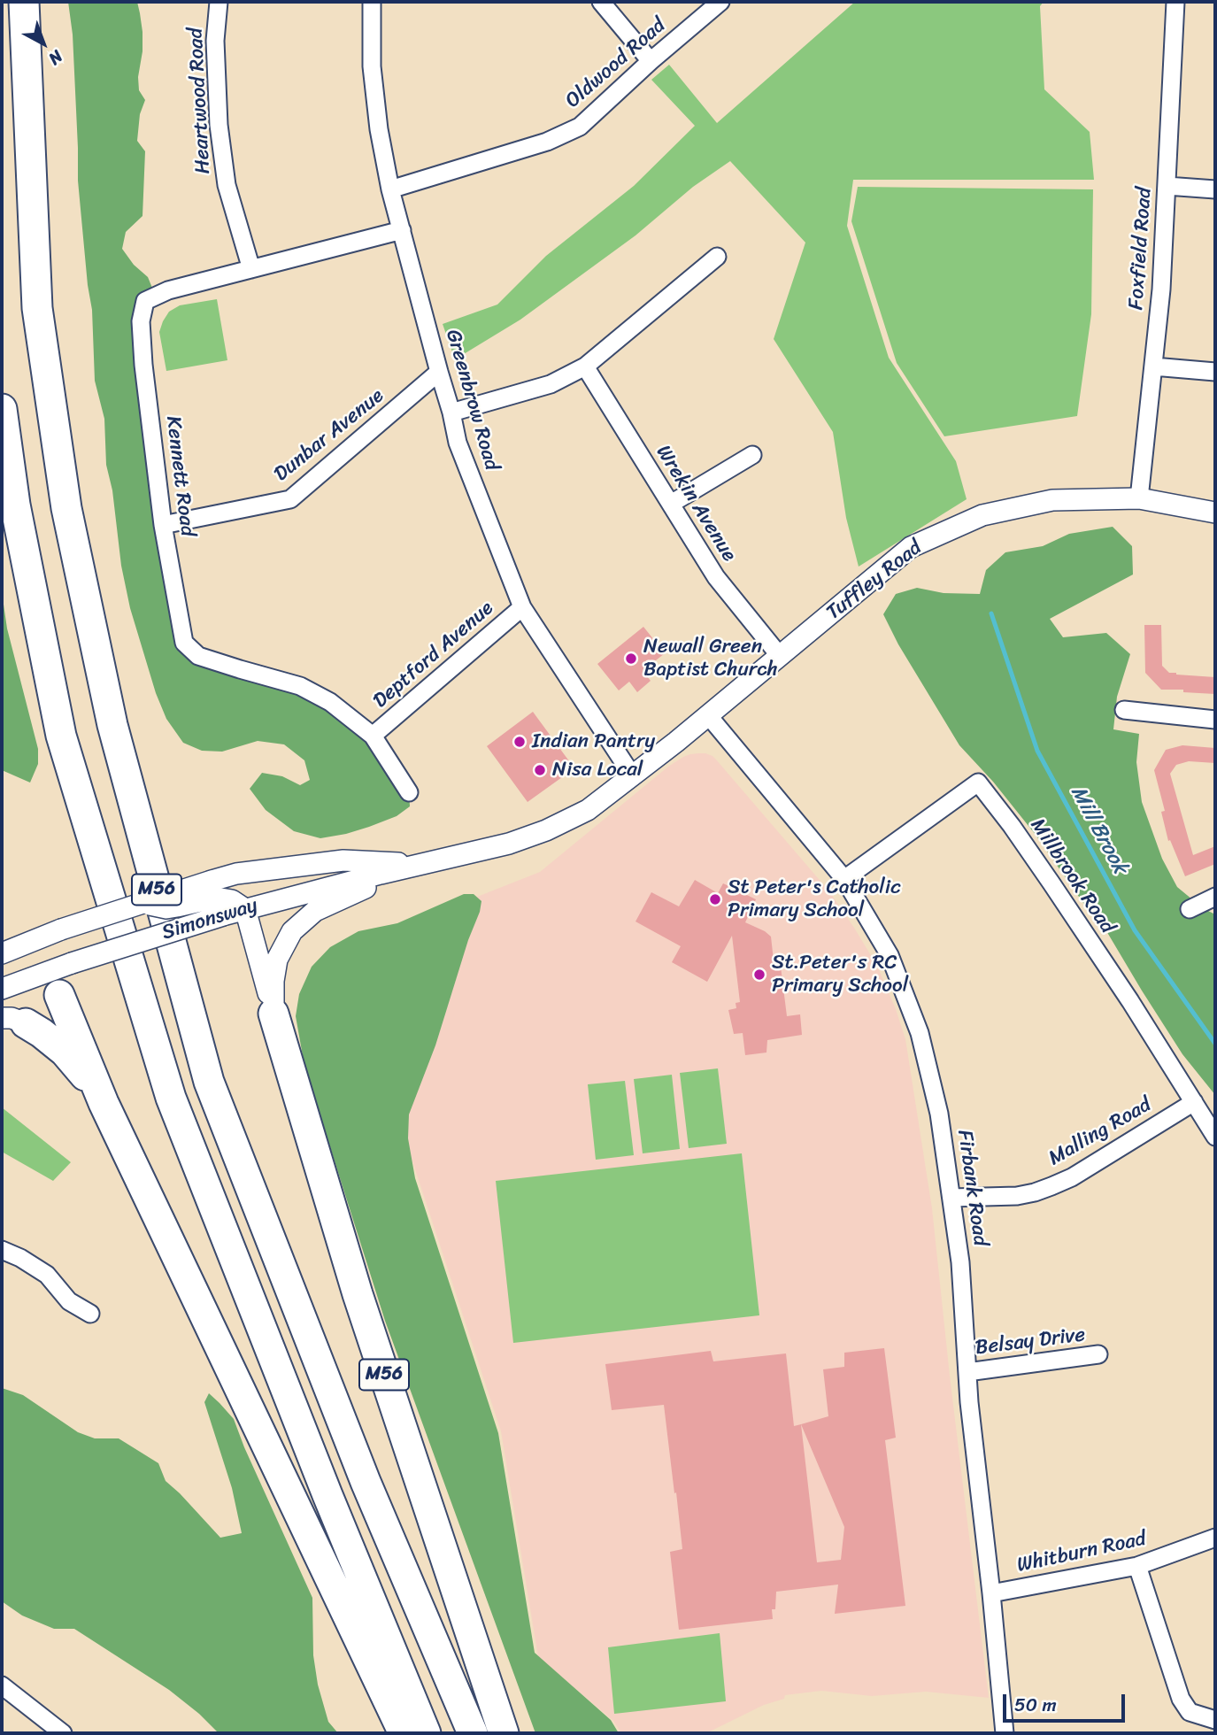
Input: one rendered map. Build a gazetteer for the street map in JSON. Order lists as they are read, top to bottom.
{
  "streets": {
    "highway": ["M56"],
    "street": [
      "Oldwood Road",
      "Heartwood Road",
      "Foxfield Road",
      "Greenbrow Road",
      "Dunbar Avenue",
      "Kennett Road",
      "Wrekin Avenue",
      "Tuffley Road",
      "Deptford Avenue",
      "Millbrook Road",
      "Simonsway",
      "Malling Road",
      "Firbank Road",
      "Belsay Drive",
      "Whitburn Road"
    ]
  },
  "crossings": [
    ["Oldwood Road", "Greenbrow Road"],
    ["Heartwood Road", "Kennett Road"],
    ["Foxfield Road", "Tuffley Road"],
    ["Greenbrow Road", "Dunbar Avenue"],
    ["Greenbrow Road", "Kennett Road"],
    ["Greenbrow Road", "Deptford Avenue"],
    ["Greenbrow Road", "Simonsway"],
    ["Dunbar Avenue", "Kennett Road"],
    ["Kennett Road", "Deptford Avenue"],
    ["Wrekin Avenue", "Tuffley Road"],
    ["Tuffley Road", "Simonsway"],
    ["Tuffley Road", "Firbank Road"],
    ["Millbrook Road", "Malling Road"],
    ["Millbrook Road", "Firbank Road"],
    ["Simonsway", "Firbank Road"],
    ["Malling Road", "Firbank Road"],
    ["Firbank Road", "Belsay Drive"],
    ["Firbank Road", "Whitburn Road"]
  ],
  "water": ["Mill Brook"],
  "places": [
    "Newall Green Baptist Church",
    "Indian Pantry",
    "Nisa Local",
    "St Peter's Catholic Primary School",
    "St.Peter's RC Primary School"
  ],
  "scale_bar": "50 m",
  "north": "bottom right"
}
